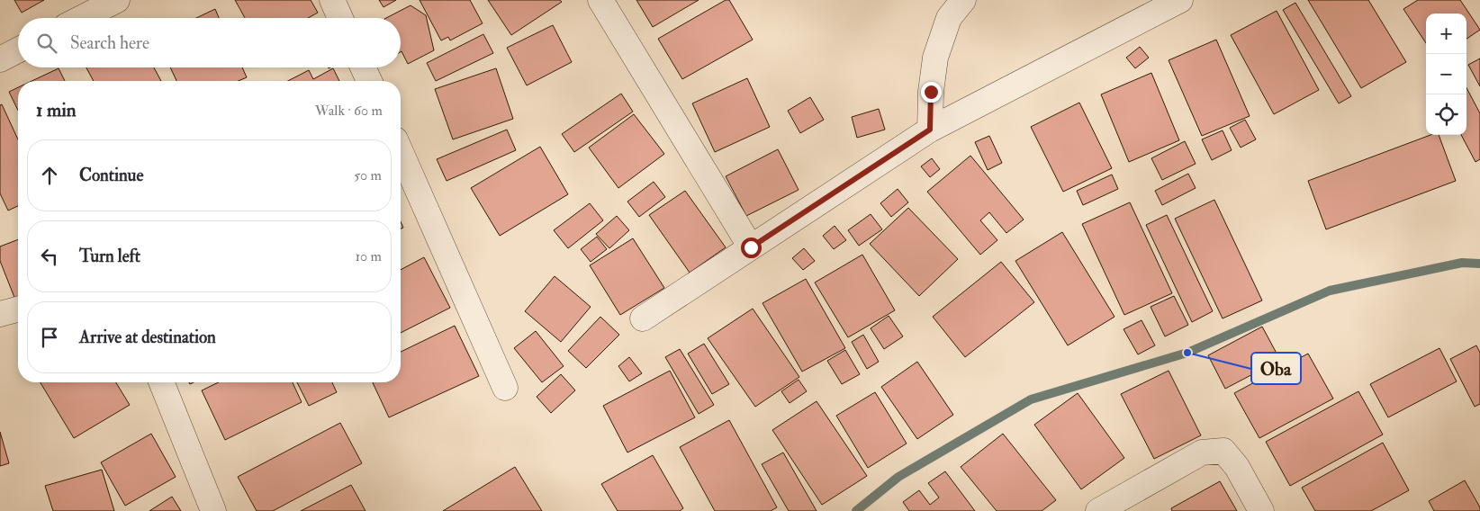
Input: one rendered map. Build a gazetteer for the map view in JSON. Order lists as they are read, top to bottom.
{
  "places": ["Oba"],
  "page": {
    "map_buttons": ["+", "−"],
    "search": "Search here",
    "heading": ["1 min", "Walk · 60 m"],
    "list": [
      ["Continue", "50 m"],
      ["Turn left", "10 m"],
      "Arrive at destination"
    ]
  }
}
